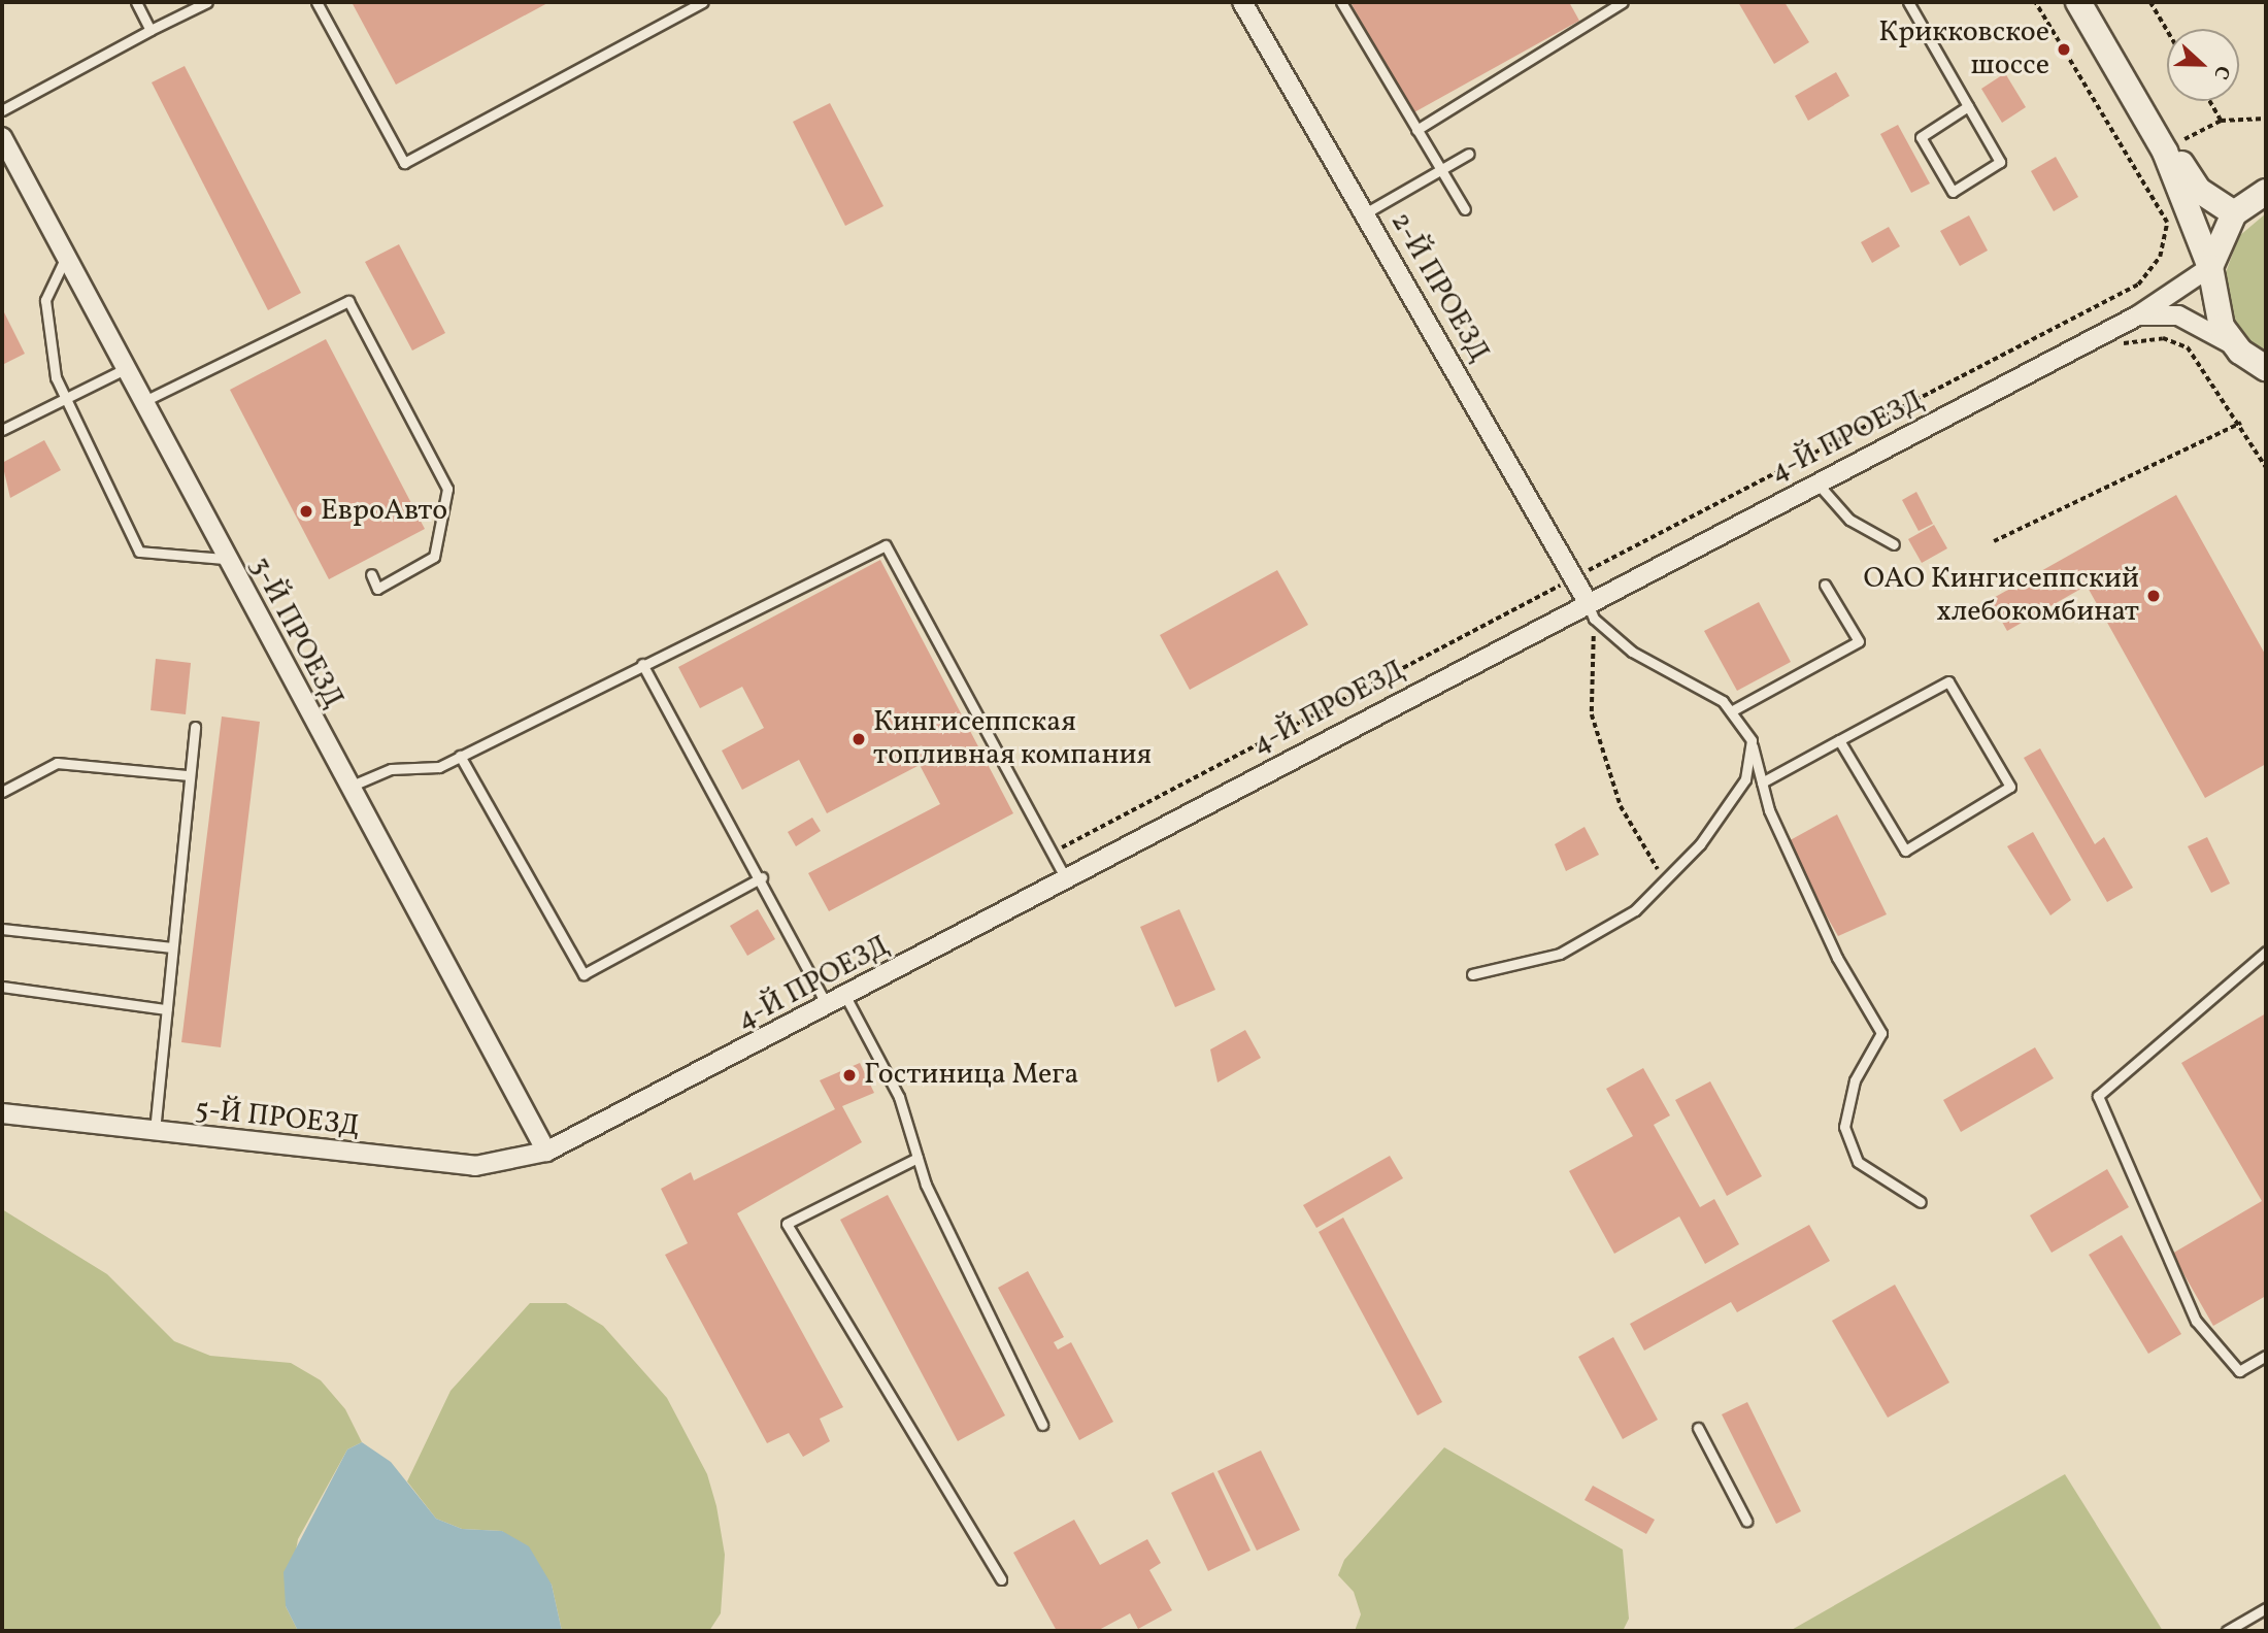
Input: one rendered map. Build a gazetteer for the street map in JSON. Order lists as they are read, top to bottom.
{
  "streets": {
    "street": [
      "2-Й ПРОЕЗД",
      "4-Й ПРОЕЗД",
      "3-Й ПРОЕЗД",
      "5-Й ПРОЕЗД"
    ]
  },
  "crossings": [
    ["2-Й ПРОЕЗД", "4-Й ПРОЕЗД"],
    ["4-Й ПРОЕЗД", "3-Й ПРОЕЗД"],
    ["4-Й ПРОЕЗД", "5-Й ПРОЕЗД"],
    ["3-Й ПРОЕЗД", "5-Й ПРОЕЗД"]
  ],
  "places": [
    "Крикковское шоссе",
    "ЕвроАвто",
    "ОАО Кингисеппский хлебокомбинат",
    "Кингисеппская топливная компания",
    "Гостиница Мега"
  ],
  "north": "right"
}
